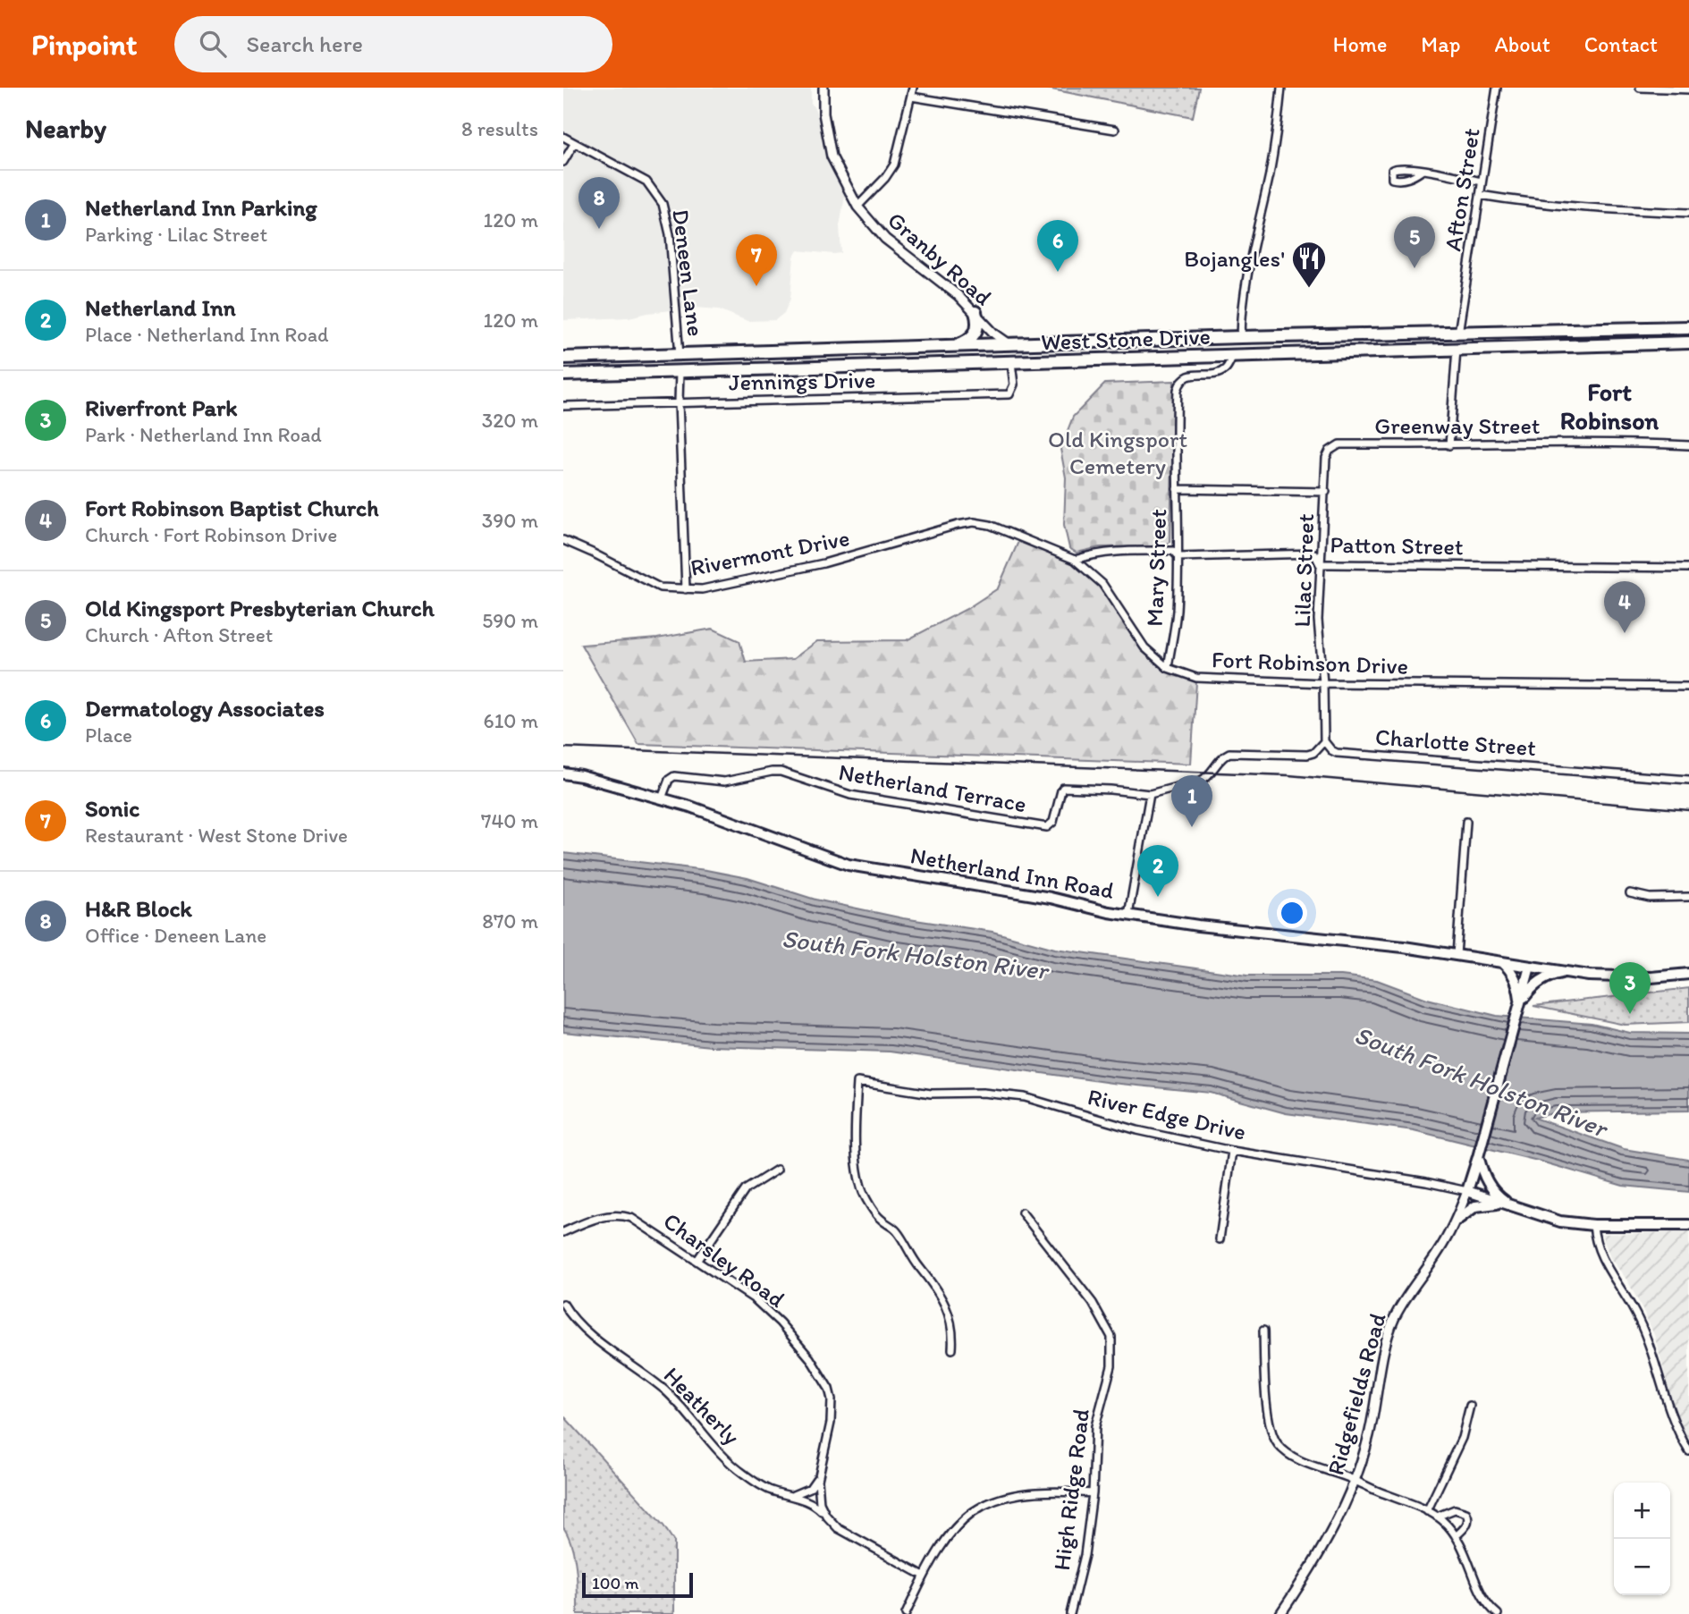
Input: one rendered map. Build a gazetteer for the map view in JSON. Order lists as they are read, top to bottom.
{
  "streets": {
    "highway": ["West Stone Drive"],
    "main road": ["Netherland Inn Road", "Ridgefields Road"],
    "street": [
      "Afton Street",
      "Granby Road",
      "Deneen Lane",
      "Jennings Drive",
      "Greenway Street",
      "Patton Street",
      "Rivermont Drive",
      "Mary Street",
      "Lilac Street",
      "Fort Robinson Drive",
      "Charlotte Street",
      "Netherland Terrace",
      "River Edge Drive",
      "Charsley Road",
      "Heatherly",
      "High Ridge Road"
    ]
  },
  "crossings": [
    ["Afton Street", "West Stone Drive"],
    ["Granby Road", "West Stone Drive"],
    ["Deneen Lane", "West Stone Drive"],
    ["Deneen Lane", "Jennings Drive"],
    ["Deneen Lane", "Rivermont Drive"],
    ["West Stone Drive", "Jennings Drive"],
    ["West Stone Drive", "Mary Street"],
    ["Greenway Street", "Lilac Street"],
    ["Patton Street", "Mary Street"],
    ["Patton Street", "Lilac Street"],
    ["Patton Street", "Fort Robinson Drive"],
    ["Rivermont Drive", "Fort Robinson Drive"],
    ["Mary Street", "Fort Robinson Drive"],
    ["Lilac Street", "Fort Robinson Drive"],
    ["Lilac Street", "Charlotte Street"],
    ["Netherland Terrace", "Netherland Inn Road"],
    ["Netherland Inn Road", "Ridgefields Road"],
    ["River Edge Drive", "Ridgefields Road"]
  ],
  "districts": ["Fort Robinson"],
  "water": ["South Fork Holston River"],
  "parks": ["Old Kingsport Cemetery"],
  "places": {
    "restaurant": ["Bojangles'"]
  },
  "scale_bar": "100 m",
  "page": {
    "header": "Pinpoint",
    "search": "Search here",
    "nav": [
      "Home",
      "Map",
      "About",
      "Contact"
    ],
    "heading": ["Nearby", "8 results"],
    "list": [
      {
        "mark": "1",
        "name": "Netherland Inn Parking",
        "note": "Parking · Lilac Street",
        "value": "120 m"
      },
      {
        "mark": "2",
        "name": "Netherland Inn",
        "note": "Place · Netherland Inn Road",
        "value": "120 m"
      },
      {
        "mark": "3",
        "name": "Riverfront Park",
        "note": "Park · Netherland Inn Road",
        "value": "320 m"
      },
      {
        "mark": "4",
        "name": "Fort Robinson Baptist Church",
        "note": "Church · Fort Robinson Drive",
        "value": "390 m"
      },
      {
        "mark": "5",
        "name": "Old Kingsport Presbyterian Church",
        "note": "Church · Afton Street",
        "value": "590 m"
      },
      {
        "mark": "6",
        "name": "Dermatology Associates",
        "note": "Place",
        "value": "610 m"
      },
      {
        "mark": "7",
        "name": "Sonic",
        "note": "Restaurant · West Stone Drive",
        "value": "740 m"
      },
      {
        "mark": "8",
        "name": "H&R Block",
        "note": "Office · Deneen Lane",
        "value": "870 m"
      }
    ],
    "pins": [
      "8",
      "5",
      "6",
      "7",
      "4",
      "1",
      "2",
      "3"
    ],
    "map_buttons": ["+", "−"],
    "scale": "100 m"
  }
}
